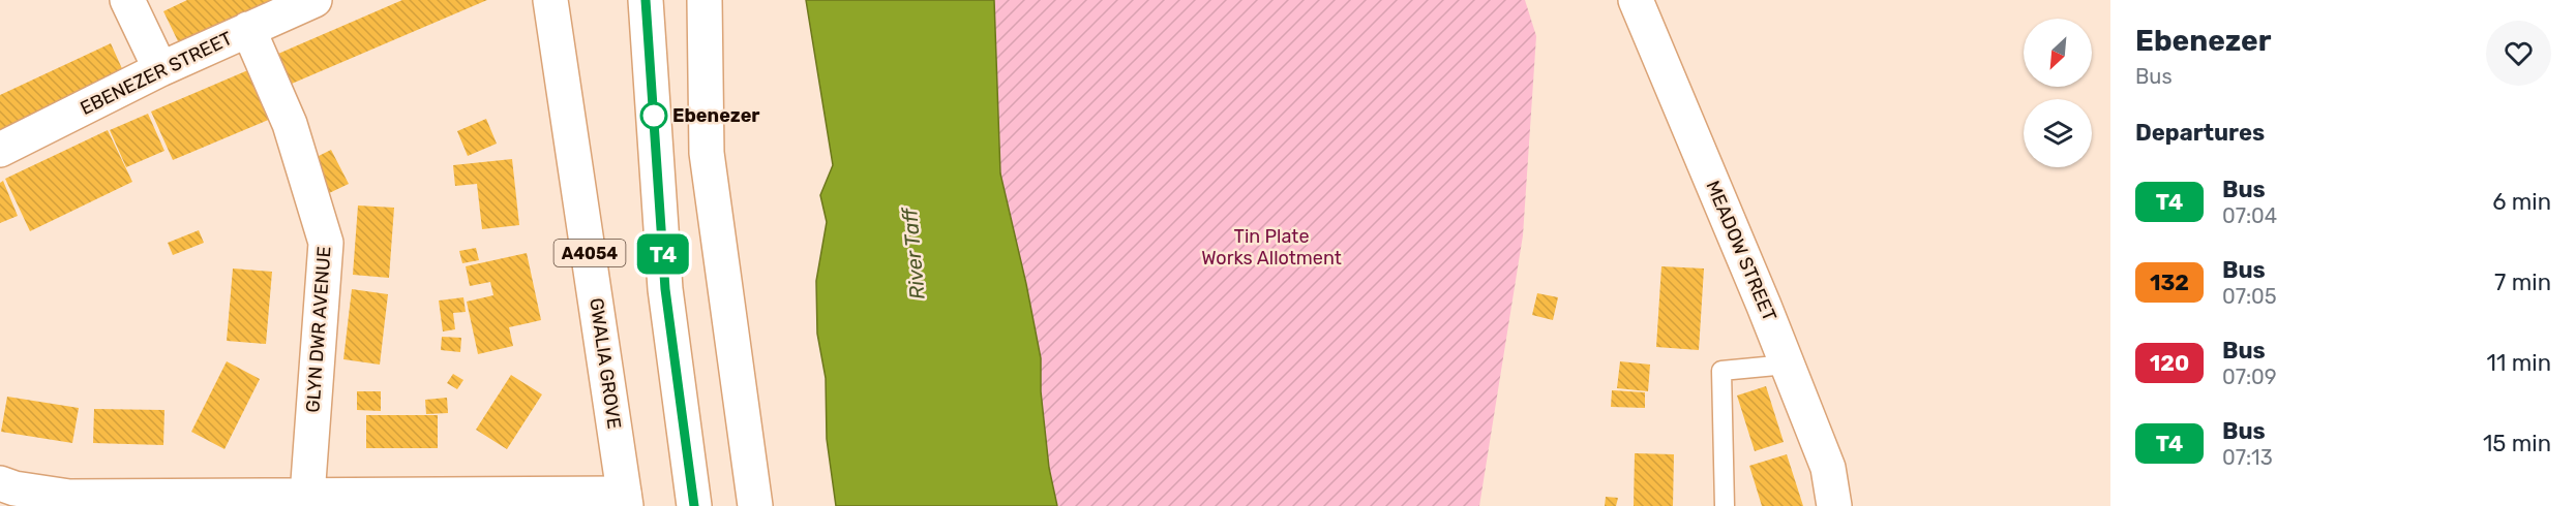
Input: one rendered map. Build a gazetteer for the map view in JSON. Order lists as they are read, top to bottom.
{
  "streets": {
    "main road": [
      "EBENEZER STREET",
      "MEADOW STREET",
      "A4054",
      "GLYN DWR AVENUE",
      "GWALIA GROVE"
    ]
  },
  "crossings": [
    ["EBENEZER STREET", "GLYN DWR AVENUE"]
  ],
  "water": ["River Taff"],
  "parks": ["Tin Plate Works Allotment"],
  "places": ["Ebenezer"],
  "lines": ["bus line T4"],
  "north": "bottom left",
  "page": {
    "on_map": "T4",
    "heading": [
      ["Ebenezer", "Bus"],
      "Departures"
    ],
    "list": [
      {
        "mark": "T4",
        "name": "Bus",
        "note": "07:04",
        "value": "6 min"
      },
      {
        "mark": "132",
        "name": "Bus",
        "note": "07:05",
        "value": "7 min"
      },
      {
        "mark": "120",
        "name": "Bus",
        "note": "07:09",
        "value": "11 min"
      },
      {
        "mark": "T4",
        "name": "Bus",
        "note": "07:13",
        "value": "15 min"
      }
    ]
  }
}
